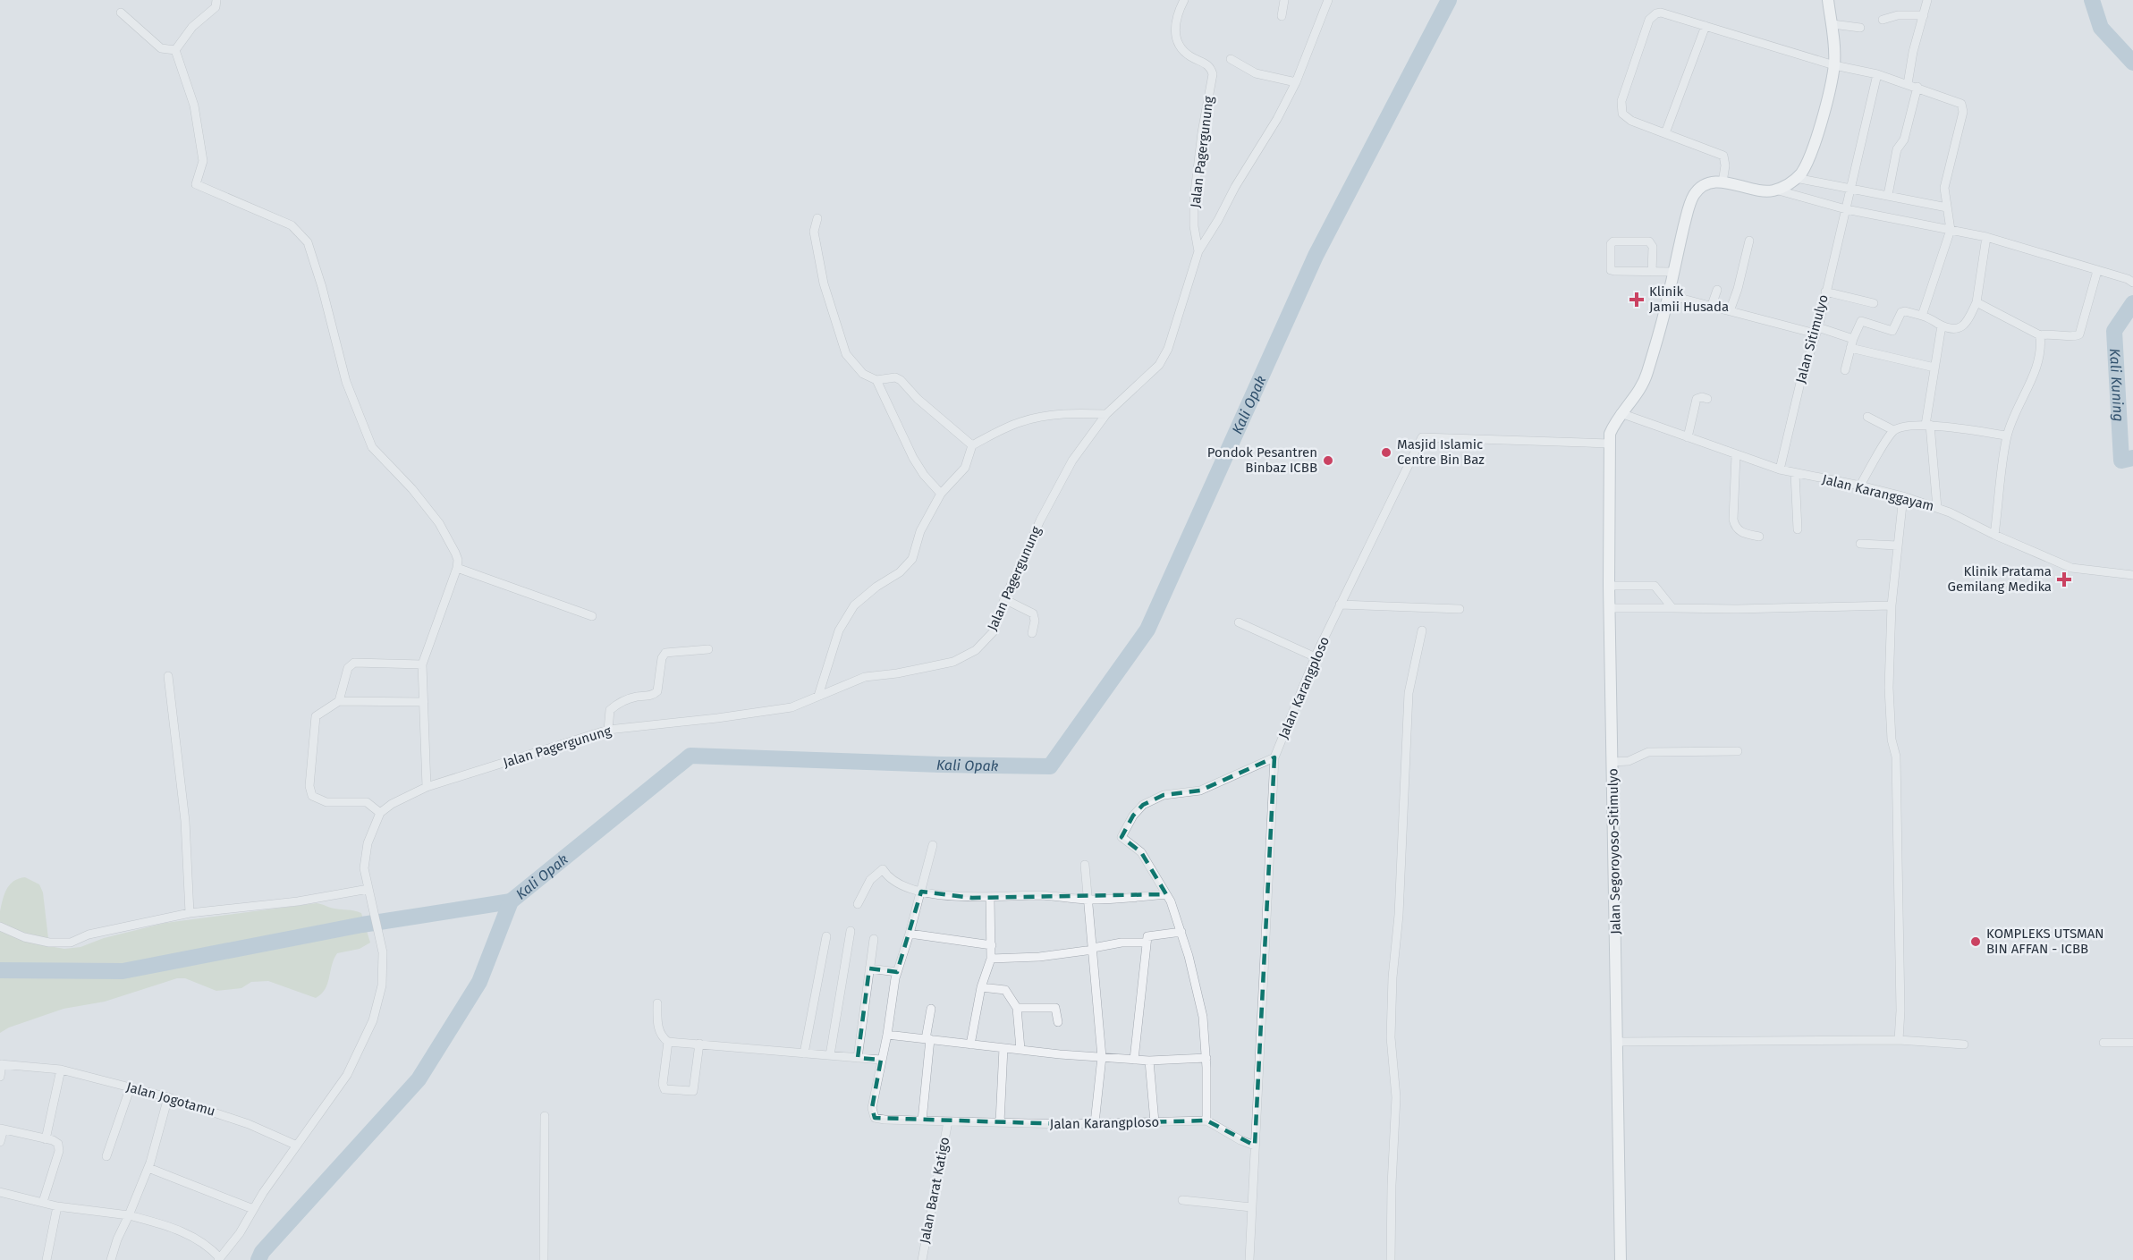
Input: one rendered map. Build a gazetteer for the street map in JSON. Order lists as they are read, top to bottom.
{
  "streets": {
    "main road": ["Jalan Segoroyoso-Sitimulyo"],
    "street": [
      "Jalan Pagergunung",
      "Jalan Sitimulyo",
      "Jalan Karanggayam",
      "Jalan Karangploso",
      "Jalan Jogotamu",
      "Jalan Barat Katigo"
    ]
  },
  "crossings": [
    ["Jalan Sitimulyo", "Jalan Karanggayam"],
    ["Jalan Karangploso", "Jalan Segoroyoso-Sitimulyo"],
    ["Jalan Karangploso", "Jalan Barat Katigo"]
  ],
  "water": ["Kali Kuning", "Kali Opak"],
  "places": {
    "health": ["Klinik Jamii Husada", "Klinik Pratama Gemilang Medika"],
    "other": ["Masjid Islamic Centre Bin Baz", "Pondok Pesantren Binbaz ICBB", "KOMPLEKS UTSMAN BIN AFFAN - ICBB"]
  }
}
